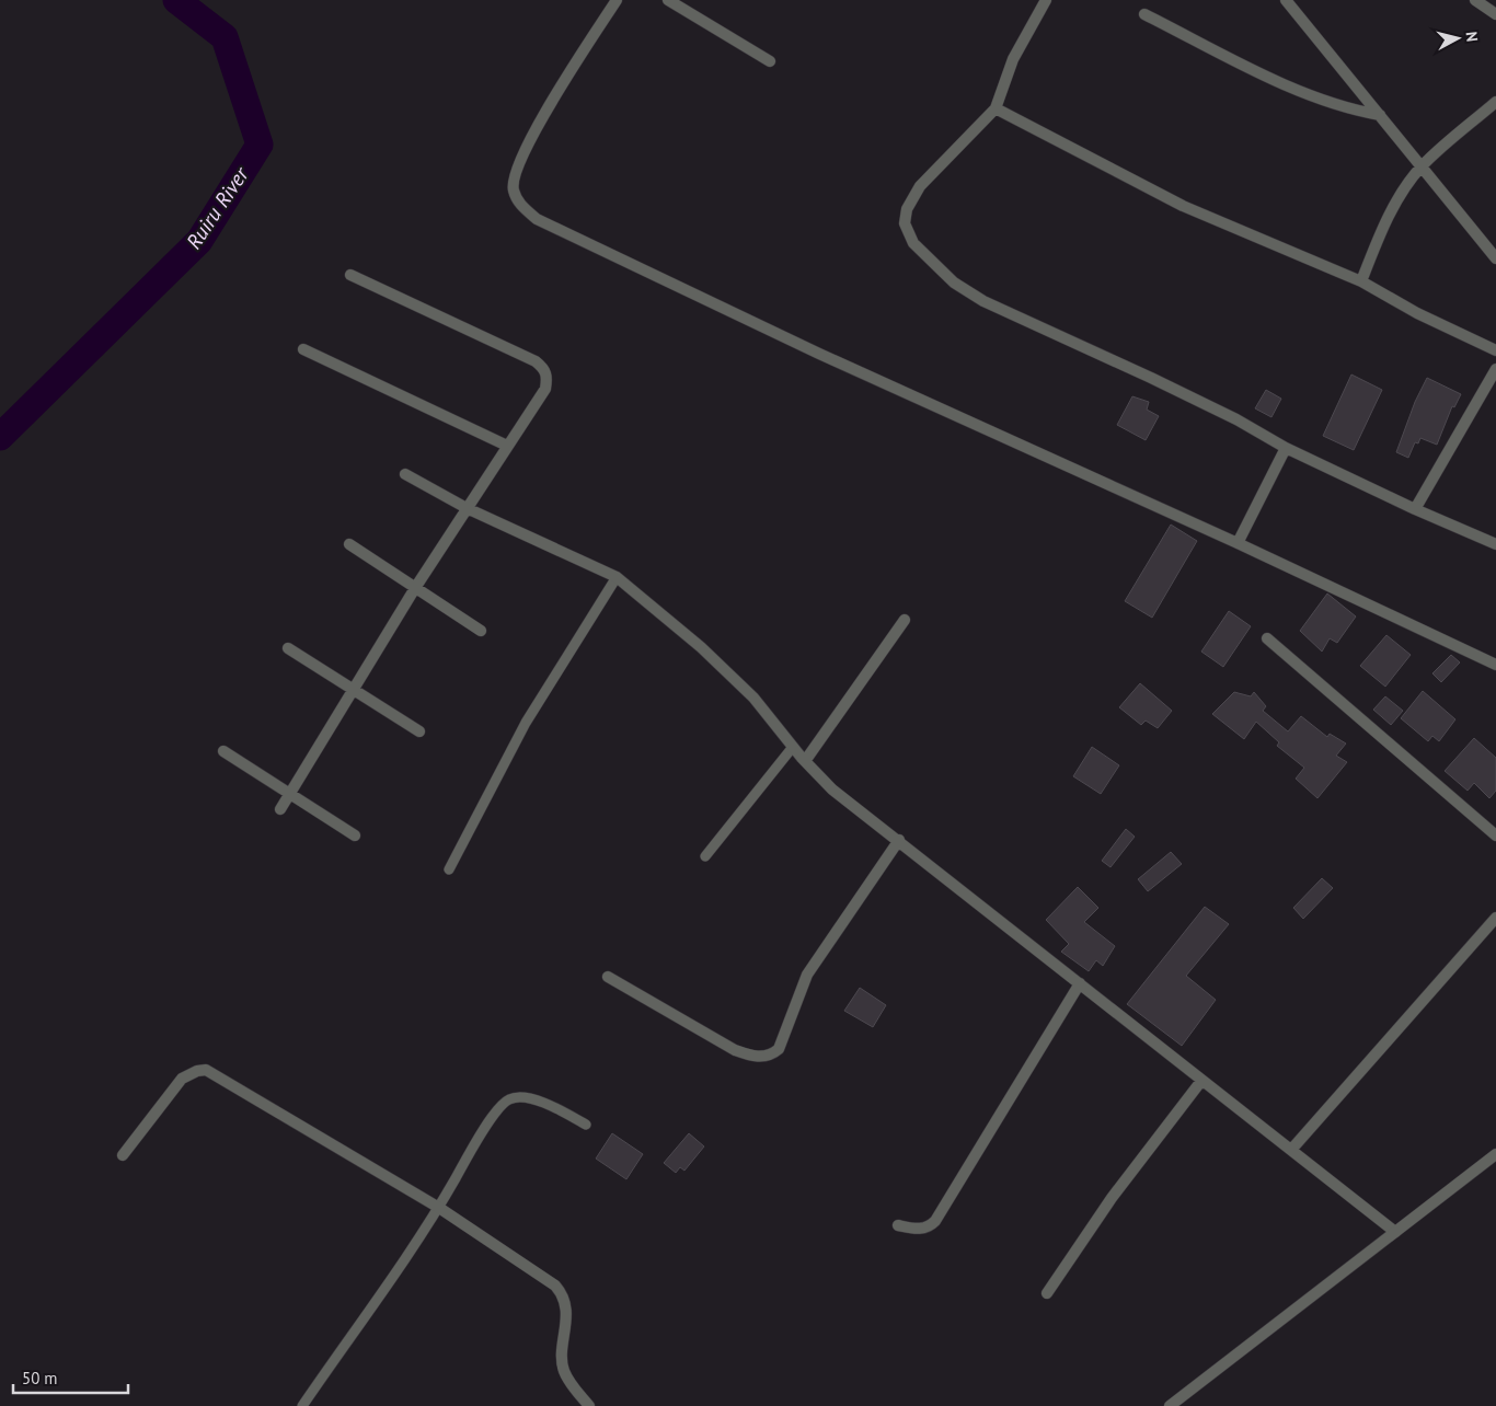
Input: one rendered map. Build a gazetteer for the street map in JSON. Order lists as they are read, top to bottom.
{
  "water": ["Ruiru River"],
  "scale_bar": "50 m",
  "north": "right"
}
